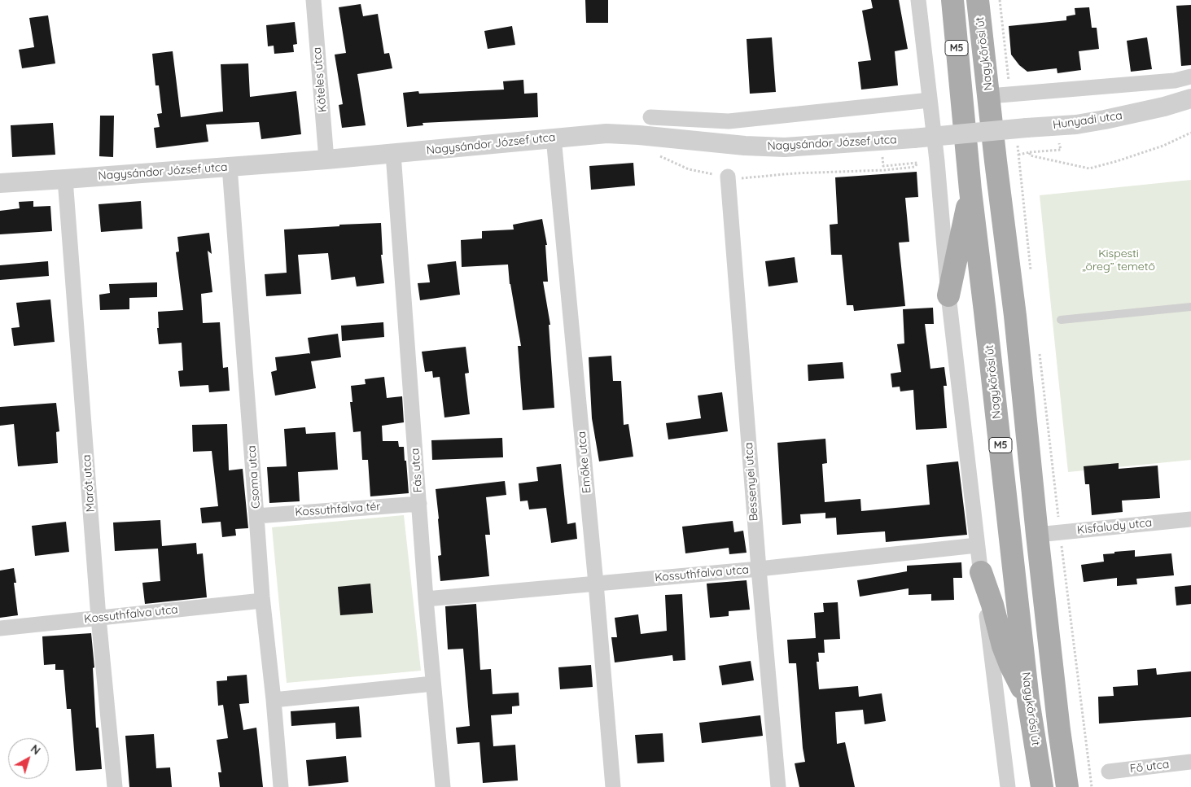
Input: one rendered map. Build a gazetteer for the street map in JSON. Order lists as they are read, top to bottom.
{
  "streets": {
    "main road": ["M5", "Nagykőrösi út"],
    "street": [
      "Köteles utca",
      "Hunyadi utca",
      "Nagysándor József utca",
      "Emőke utca",
      "Fás utca",
      "Csoma utca",
      "Bessenyei utca",
      "Marót utca",
      "Kossuthfalva tér",
      "Kisfaludy utca",
      "Kossuthfalva utca",
      "Fő utca"
    ]
  },
  "crossings": [
    ["Nagykőrösi út", "Kisfaludy utca"],
    ["Köteles utca", "Nagysándor József utca"],
    ["Hunyadi utca", "Nagysándor József utca"],
    ["Nagysándor József utca", "Emőke utca"],
    ["Nagysándor József utca", "Fás utca"],
    ["Nagysándor József utca", "Csoma utca"],
    ["Nagysándor József utca", "Marót utca"],
    ["Emőke utca", "Kossuthfalva utca"],
    ["Fás utca", "Kossuthfalva tér"],
    ["Fás utca", "Kossuthfalva utca"],
    ["Csoma utca", "Kossuthfalva tér"],
    ["Csoma utca", "Kossuthfalva utca"],
    ["Bessenyei utca", "Kossuthfalva utca"],
    ["Marót utca", "Kossuthfalva utca"]
  ],
  "parks": ["Kispesti „öreg” temető"],
  "north": "top right"
}
